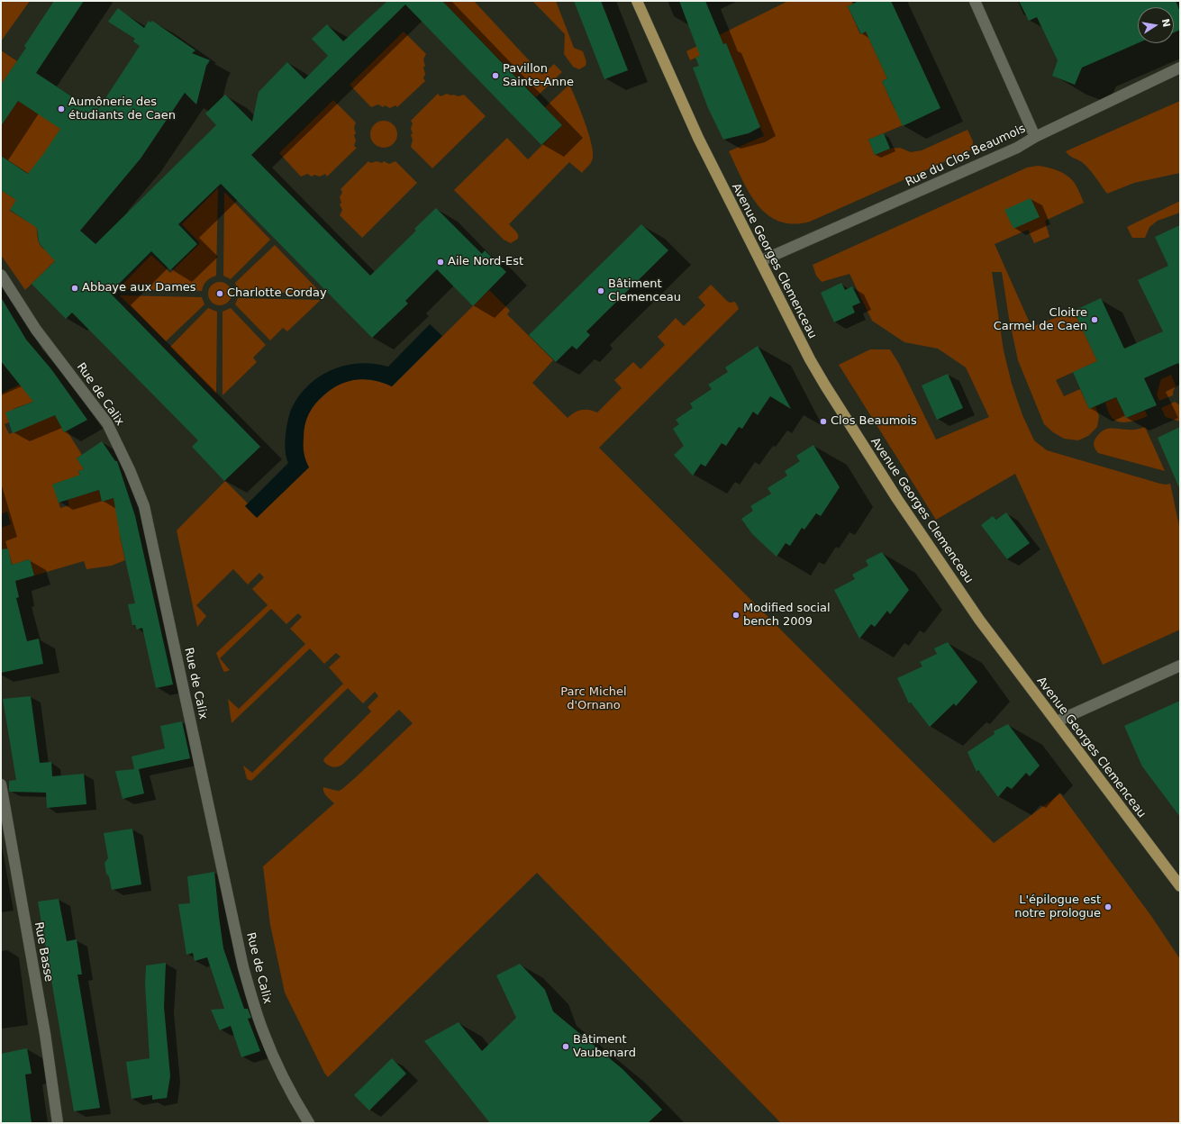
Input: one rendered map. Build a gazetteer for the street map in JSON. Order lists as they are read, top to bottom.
{
  "streets": {
    "main road": ["Avenue Georges Clemenceau"],
    "street": ["Rue du Clos Beaumois", "Rue de Calix", "Rue Basse"]
  },
  "crossings": [
    ["Rue du Clos Beaumois", "Avenue Georges Clemenceau"]
  ],
  "parks": ["Parc Michel d'Ornano"],
  "places": [
    "Pavillon Sainte-Anne",
    "Aumônerie des étudiants de Caen",
    "Aile Nord-Est",
    "Abbaye aux Dames",
    "Bâtiment Clemenceau",
    "Charlotte Corday",
    "Cloitre Carmel de Caen",
    "Clos Beaumois",
    "Modified social bench 2009",
    "L'épilogue est notre prologue",
    "Bâtiment Vaubenard"
  ],
  "north": "right"
}
